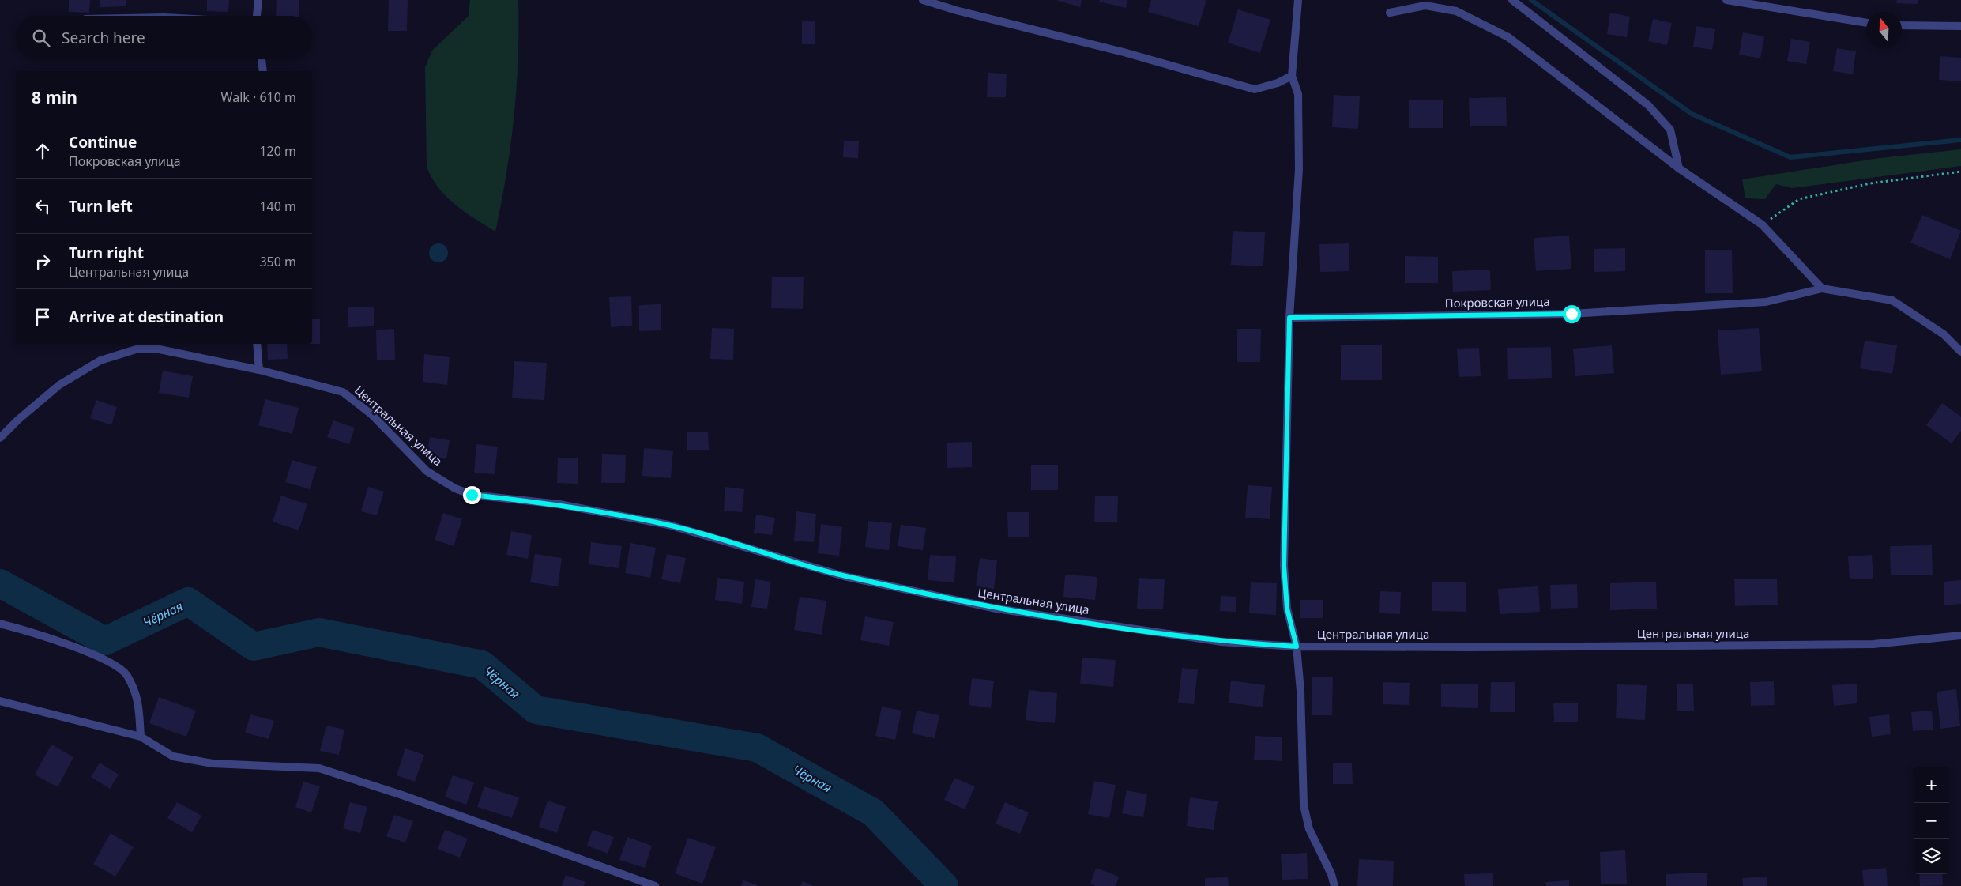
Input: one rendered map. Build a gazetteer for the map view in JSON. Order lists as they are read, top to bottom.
{
  "streets": {
    "street": ["Покровская улица", "Центральная улица"]
  },
  "water": ["Чёрная"],
  "north": "top",
  "page": {
    "search": "Search here",
    "heading": ["8 min", "Walk · 610 m"],
    "list": [
      ["Continue", "Покровская улица", "120 m"],
      ["Turn left", "140 m"],
      ["Turn right", "Центральная улица", "350 m"],
      "Arrive at destination"
    ],
    "map_buttons": ["+", "−"]
  }
}
